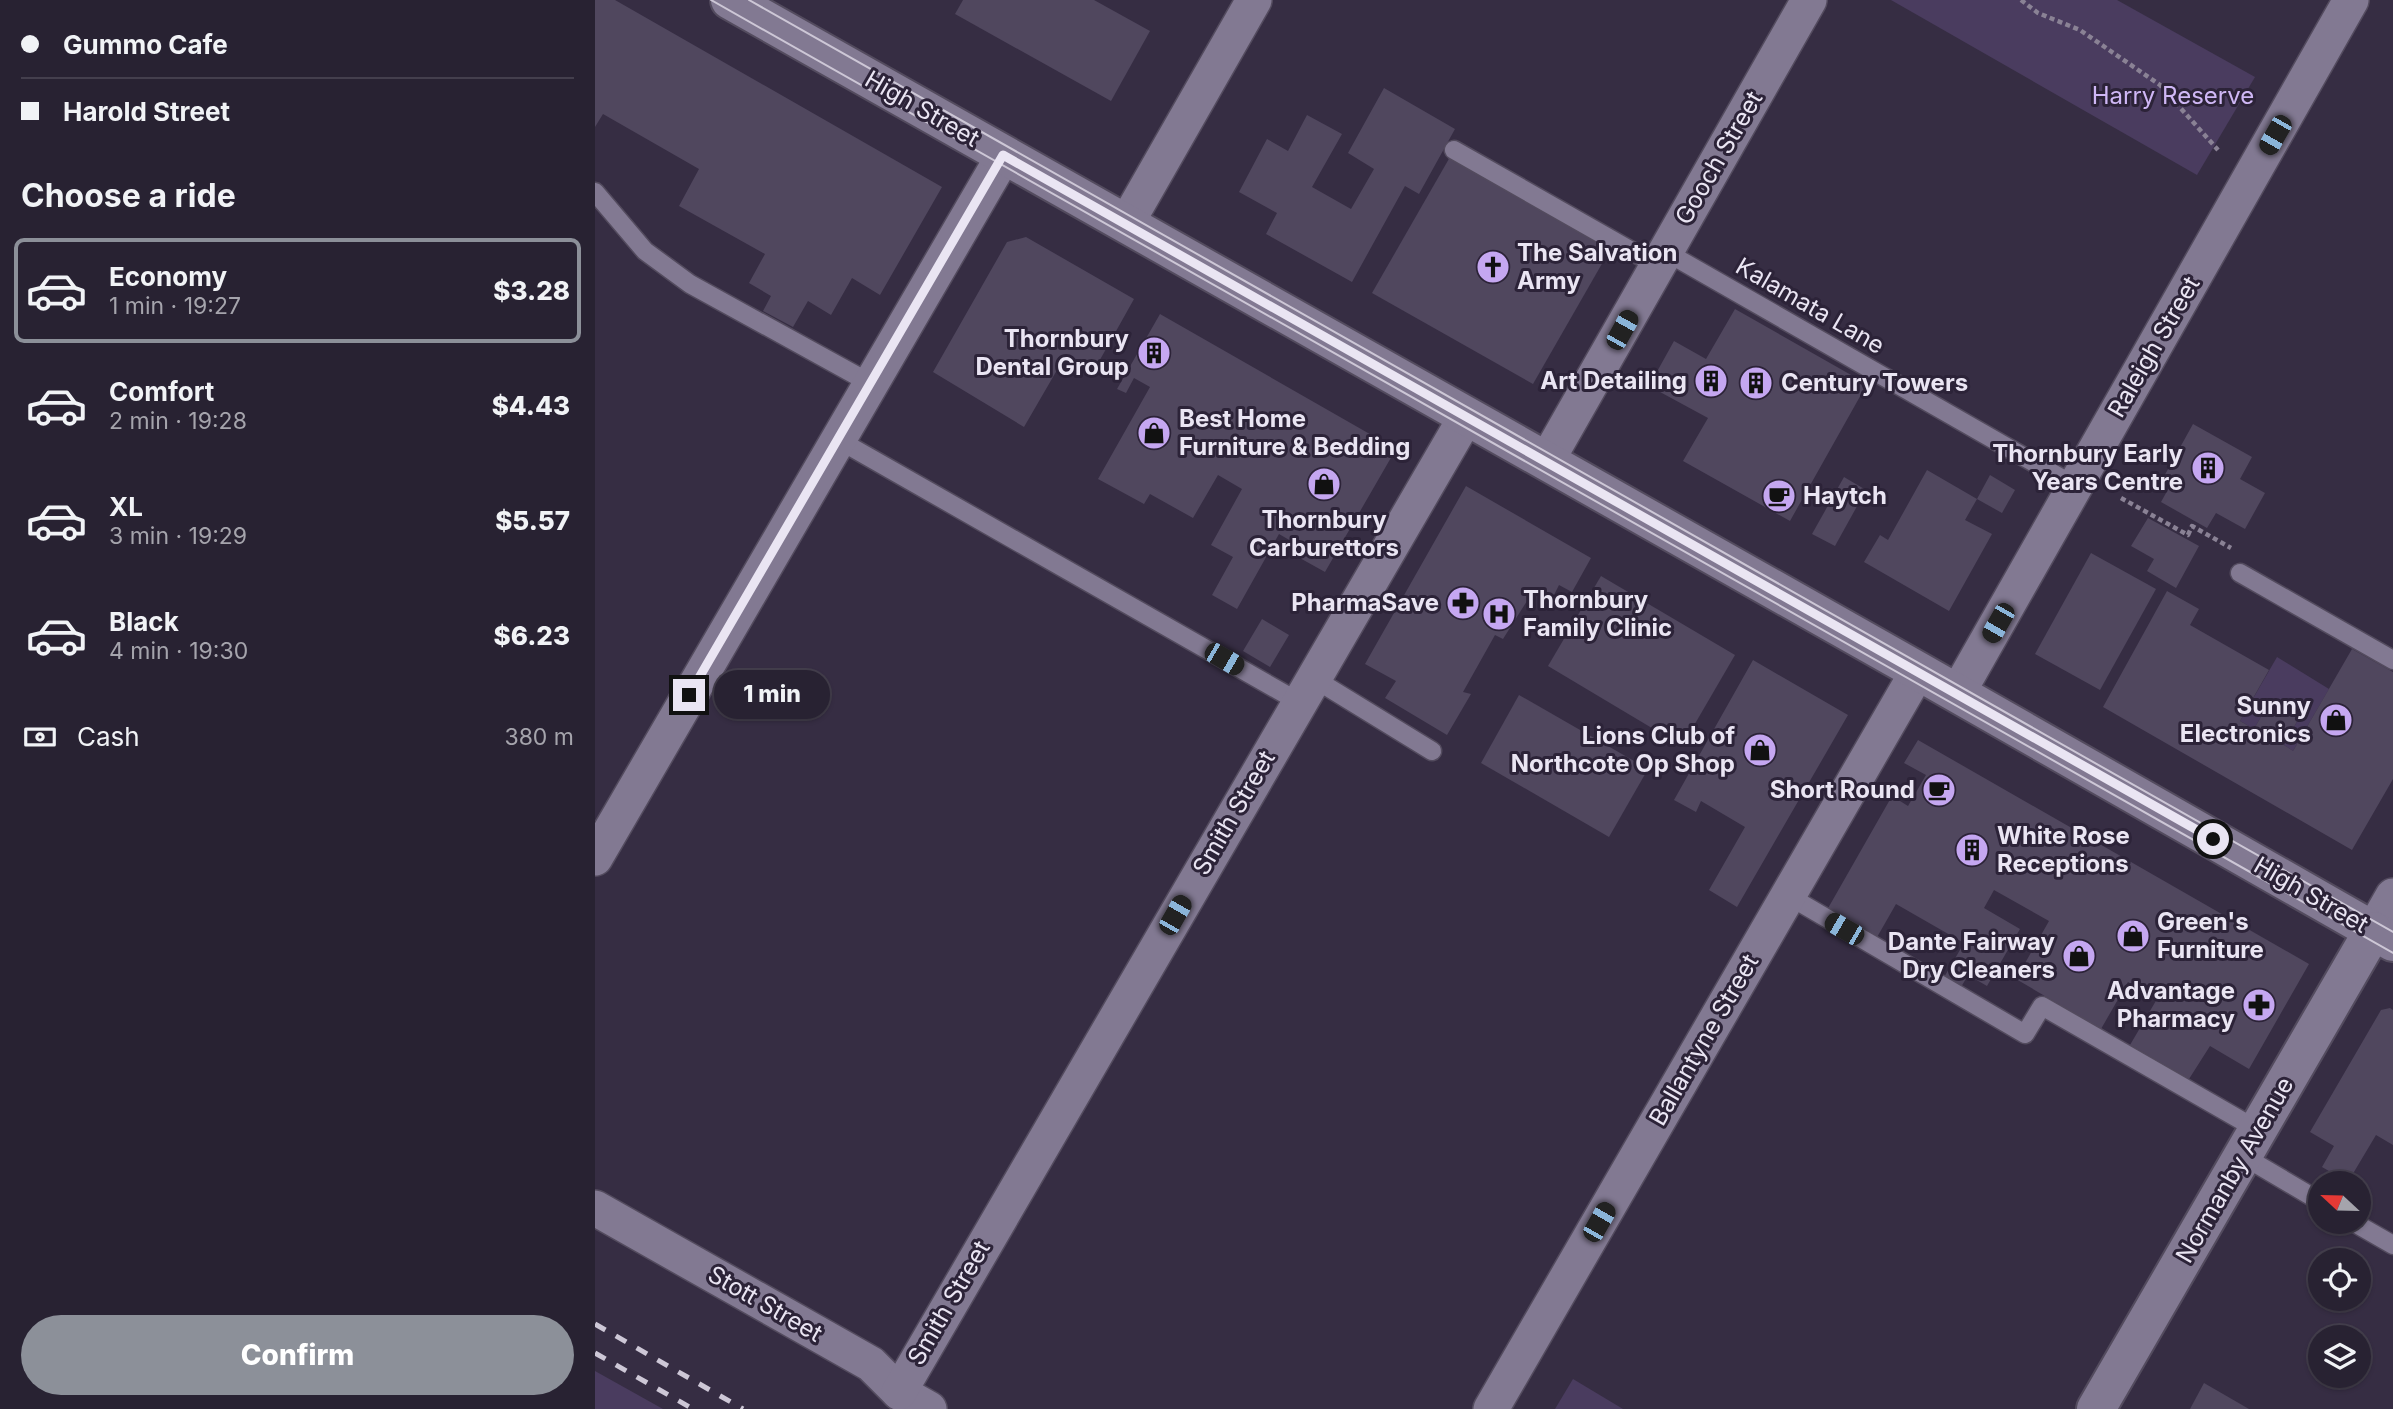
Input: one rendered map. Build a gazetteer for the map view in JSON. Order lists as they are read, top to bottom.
{
  "streets": {
    "main road": ["High Street", "Normanby Avenue"],
    "street": [
      "Gooch Street",
      "Raleigh Street",
      "Smith Street",
      "Ballantyne Street",
      "Stott Street"
    ],
    "lane": ["Kalamata Lane"]
  },
  "crossings": [
    ["High Street", "Gooch Street"],
    ["High Street", "Raleigh Street"],
    ["High Street", "Smith Street"],
    ["High Street", "Ballantyne Street"],
    ["High Street", "Normanby Avenue"],
    ["Gooch Street", "Kalamata Lane"],
    ["Kalamata Lane", "Raleigh Street"],
    ["Smith Street", "Stott Street"]
  ],
  "parks": ["Harry Reserve"],
  "places": {
    "church": ["The Salvation Army"],
    "building": [
      "Thornbury Dental Group",
      "Art Detailing",
      "Century Towers",
      "Thornbury Early Years Centre",
      "White Rose Receptions"
    ],
    "shop": [
      "Best Home Furniture & Bedding",
      "Thornbury Carburettors",
      "Sunny Electronics",
      "Lions Club of Northcote Op Shop",
      "Green's Furniture",
      "Dante Fairway Dry Cleaners"
    ],
    "cafe": ["Haytch", "Short Round"],
    "pharmacy": ["PharmaSave", "Advantage Pharmacy"],
    "hospital": ["Thornbury Family Clinic"]
  },
  "north": "left",
  "page": {
    "banner": ["Gummo Cafe", "Harold Street"],
    "heading": "Choose a ride",
    "list": [
      {
        "name": "Economy",
        "note": "1 min · 19:27",
        "value": "$3.28"
      },
      {
        "name": "Comfort",
        "note": "2 min · 19:28",
        "value": "$4.43"
      },
      {
        "name": "XL",
        "note": "3 min · 19:29",
        "value": "$5.57"
      },
      {
        "name": "Black",
        "note": "4 min · 19:30",
        "value": "$6.23"
      }
    ],
    "bubble": "1 min",
    "pay": ["Cash", "380 m"],
    "buttons": "Confirm"
  }
}
